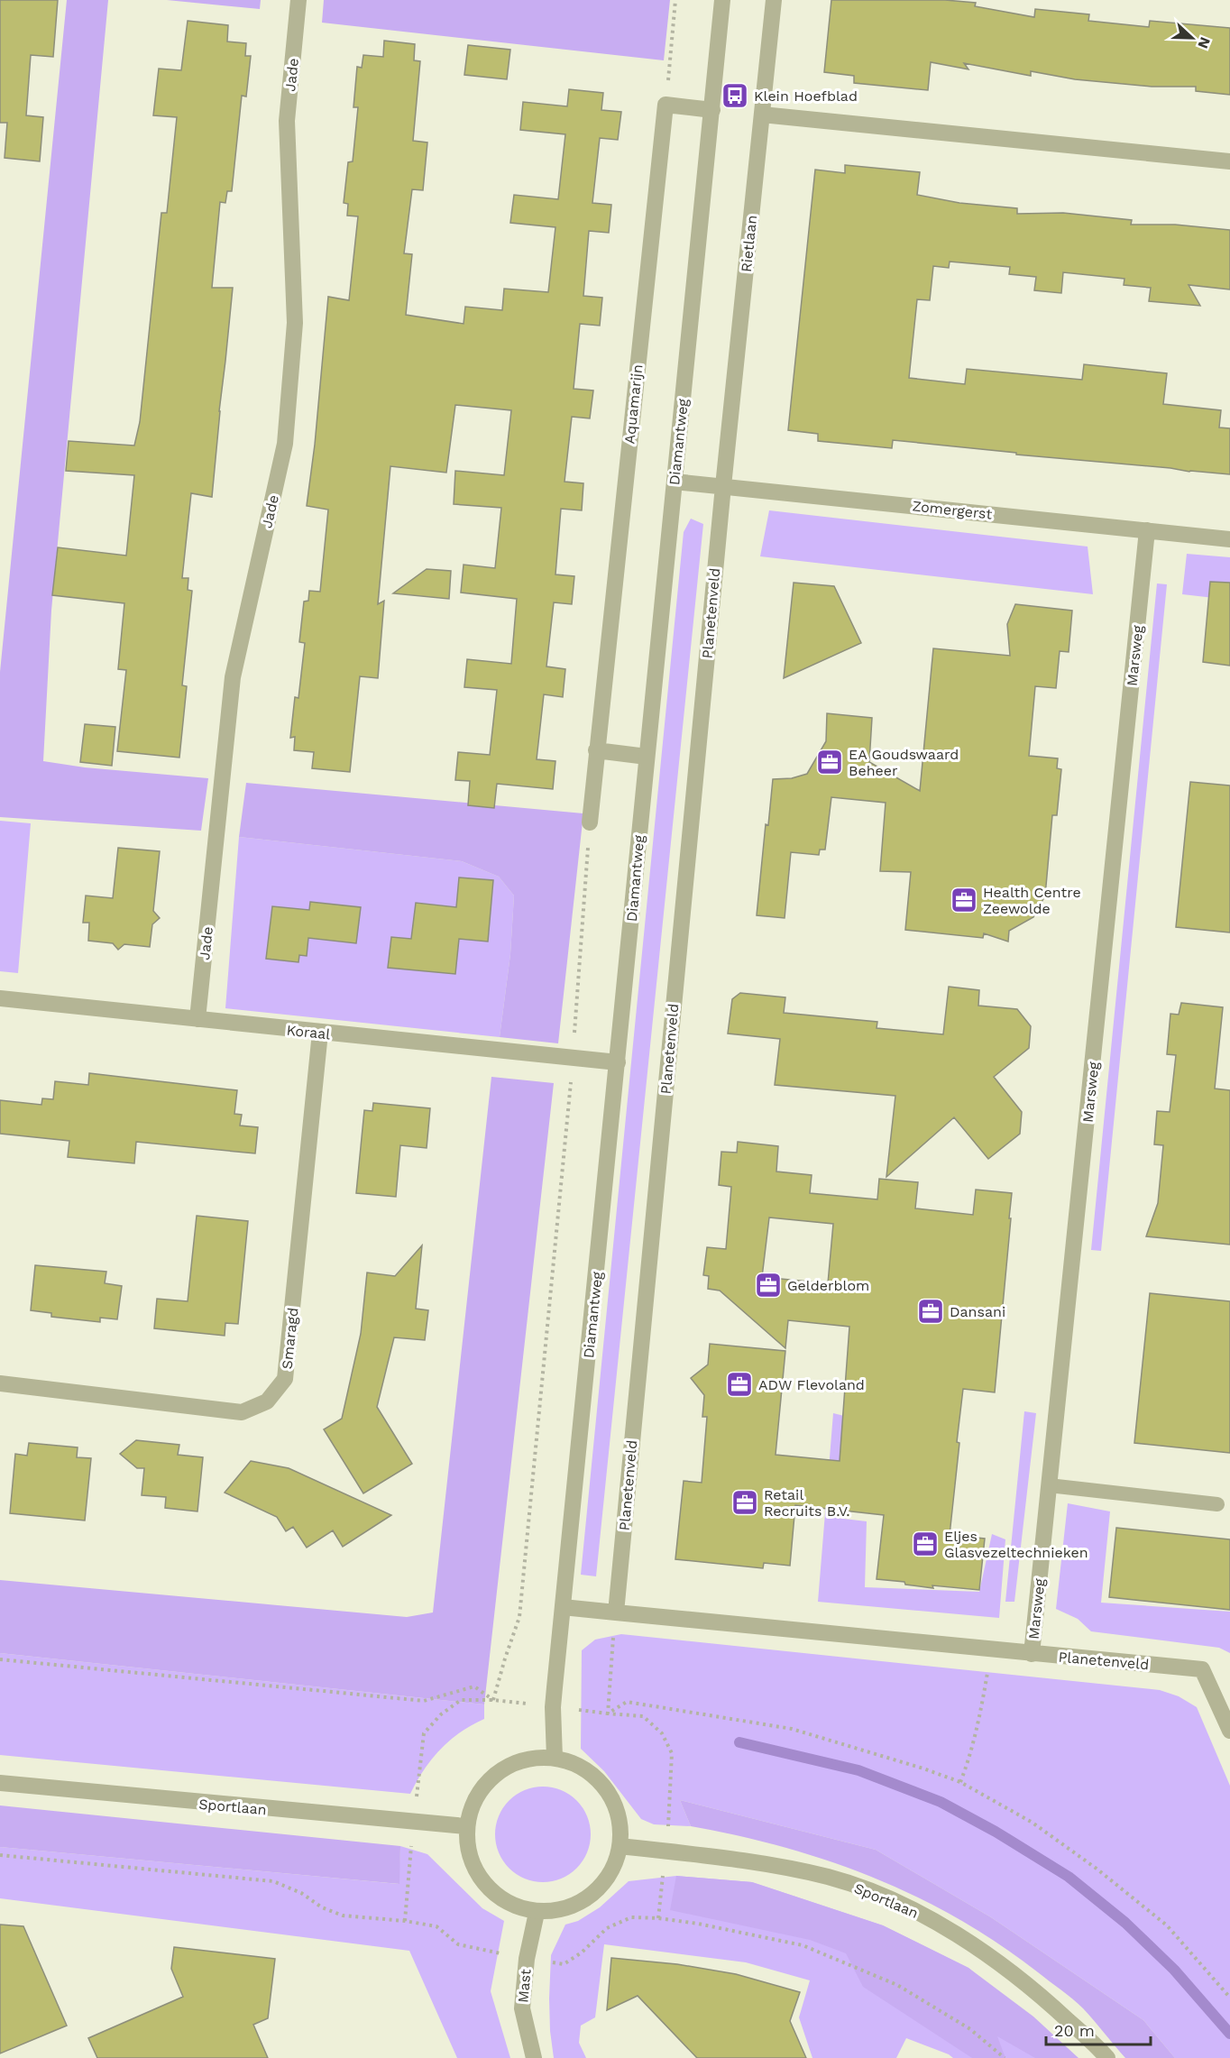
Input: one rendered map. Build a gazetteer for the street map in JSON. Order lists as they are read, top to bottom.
{
  "streets": {
    "street": [
      "Jade",
      "Rietlaan",
      "Aquamarijn",
      "Diamantweg",
      "Zomergerst",
      "Planetenveld",
      "Marsweg",
      "Koraal",
      "Smaragd",
      "Sportlaan",
      "Mast"
    ]
  },
  "crossings": [
    ["Jade", "Koraal"],
    ["Rietlaan", "Zomergerst"],
    ["Rietlaan", "Planetenveld"],
    ["Diamantweg", "Zomergerst"],
    ["Diamantweg", "Planetenveld"],
    ["Diamantweg", "Koraal"],
    ["Diamantweg", "Sportlaan"],
    ["Diamantweg", "Mast"],
    ["Zomergerst", "Planetenveld"],
    ["Zomergerst", "Marsweg"],
    ["Planetenveld", "Marsweg"],
    ["Koraal", "Smaragd"],
    ["Sportlaan", "Mast"]
  ],
  "places": {
    "bus stop": ["Klein Hoefblad"],
    "office": [
      "EA Goudswaard Beheer",
      "Health Centre Zeewolde",
      "Gelderblom",
      "Dansani",
      "ADW Flevoland",
      "Retail Recruits B.V.",
      "Eljes Glasvezeltechnieken"
    ]
  },
  "scale_bar": "20 m",
  "north": "right"
}
